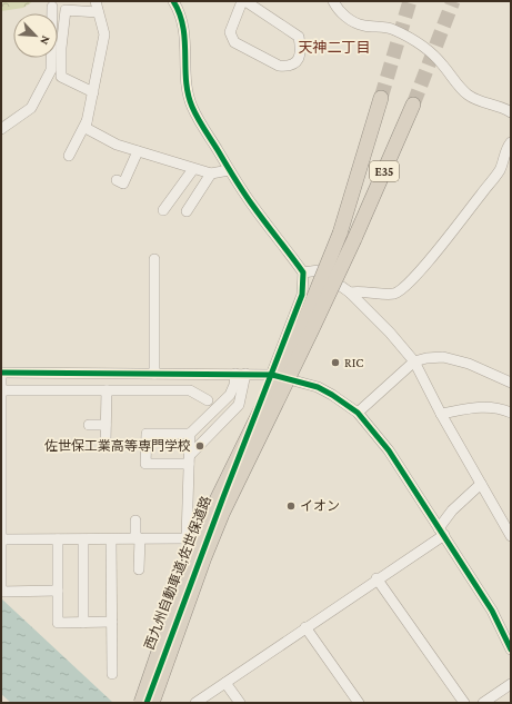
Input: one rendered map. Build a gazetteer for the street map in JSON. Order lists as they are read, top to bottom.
{
  "streets": {
    "highway": ["E35", "西九州自動車道;佐世保道路"]
  },
  "districts": ["天神二丁目"],
  "places": ["RIC", "佐世保工業高等専門学校", "イオン"],
  "north": "bottom right"
}
